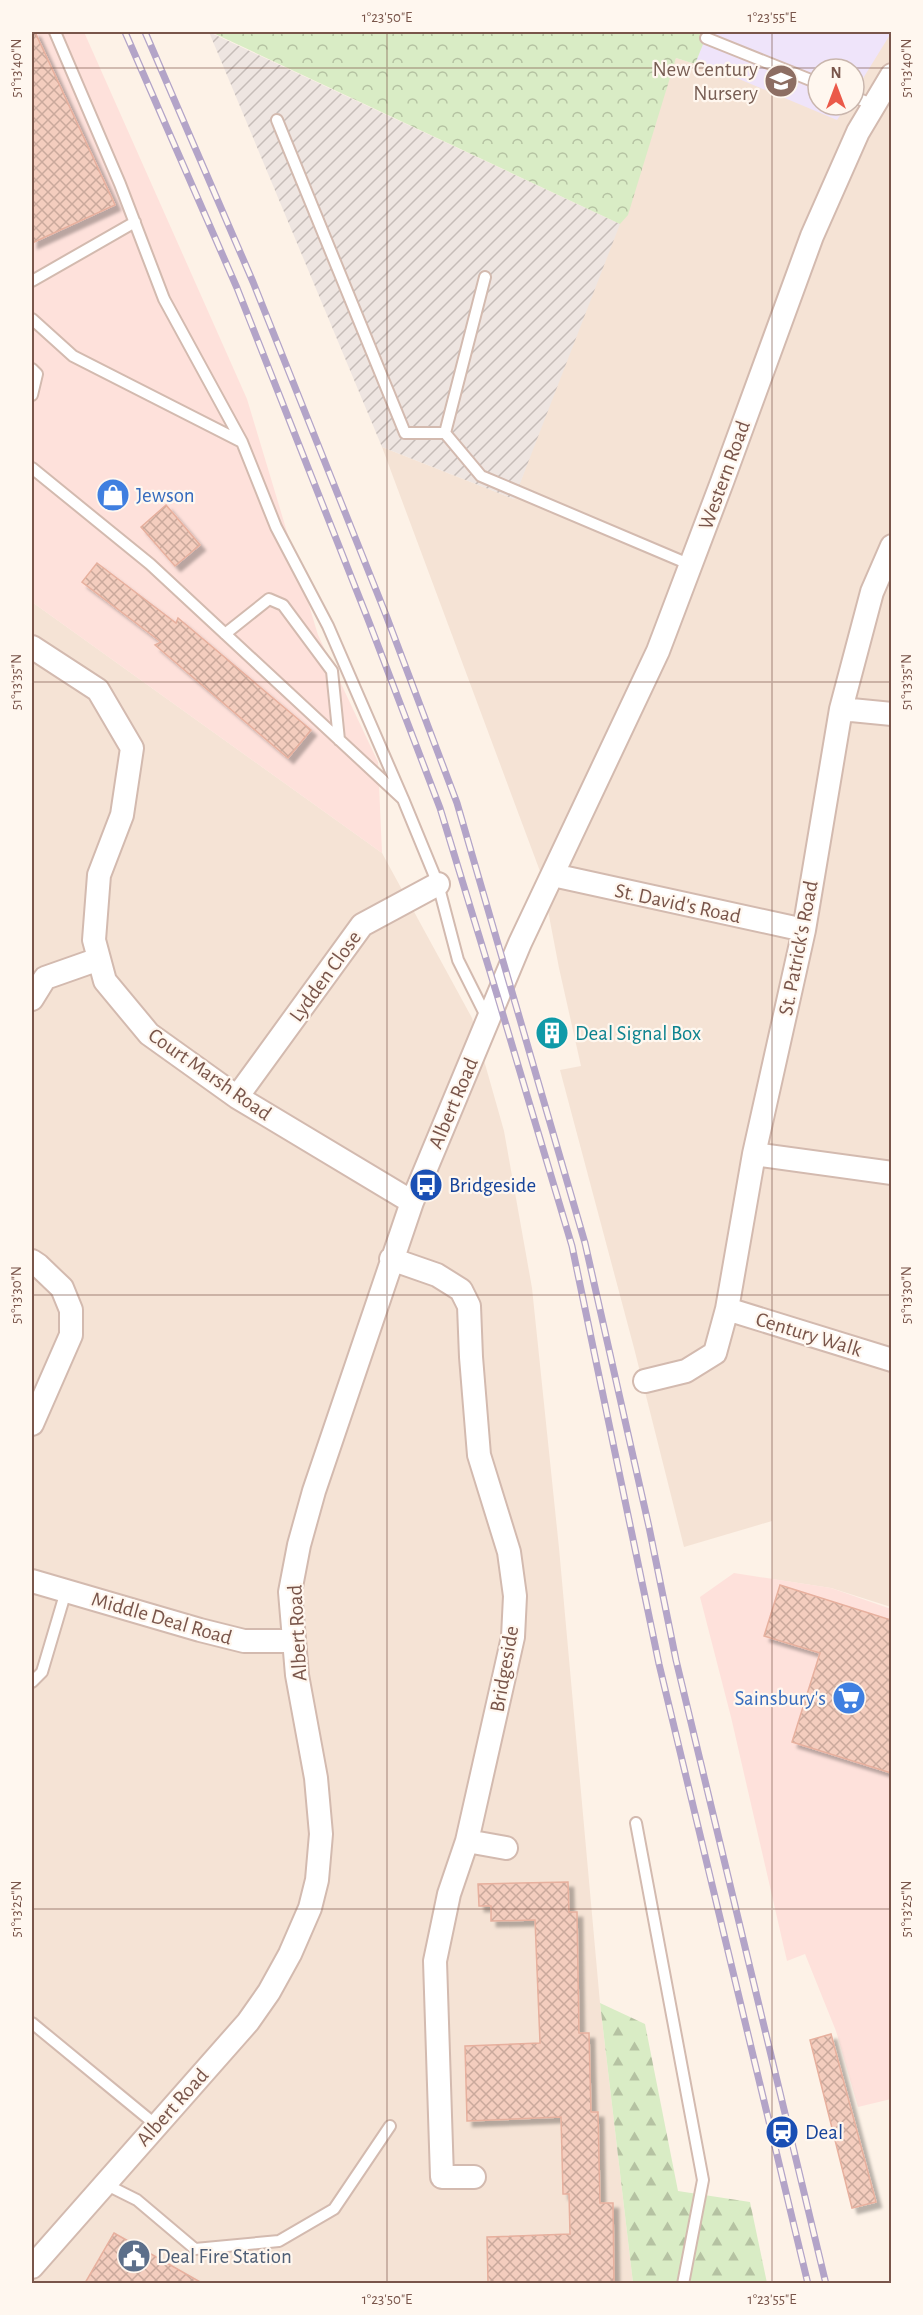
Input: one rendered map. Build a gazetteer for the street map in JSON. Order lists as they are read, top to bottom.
{
  "streets": {
    "street": [
      "Western Road",
      "St. David's Road",
      "St. Patrick's Road",
      "Lydden Close",
      "Court Marsh Road",
      "Albert Road",
      "Century Walk",
      "Middle Deal Road",
      "Bridgeside"
    ]
  },
  "crossings": [
    ["Western Road", "St. David's Road"],
    ["Western Road", "Albert Road"],
    ["St. David's Road", "St. Patrick's Road"],
    ["St. David's Road", "Albert Road"],
    ["St. Patrick's Road", "Century Walk"],
    ["Lydden Close", "Court Marsh Road"],
    ["Court Marsh Road", "Albert Road"],
    ["Albert Road", "Middle Deal Road"],
    ["Albert Road", "Bridgeside"]
  ],
  "places": {
    "school or university": ["New Century Nursery"],
    "shop": ["Jewson"],
    "building": ["Deal Signal Box"],
    "bus stop": ["Bridgeside"],
    "supermarket": ["Sainsbury's"],
    "station": ["Deal"],
    "public building": ["Deal Fire Station"]
  },
  "north": "top",
  "coordinates": [
    "1°23'50\"E",
    "1°23'55\"E",
    "51°13'40\"N",
    "51°13'35\"N",
    "51°13'30\"N",
    "51°13'25\"N"
  ]
}
